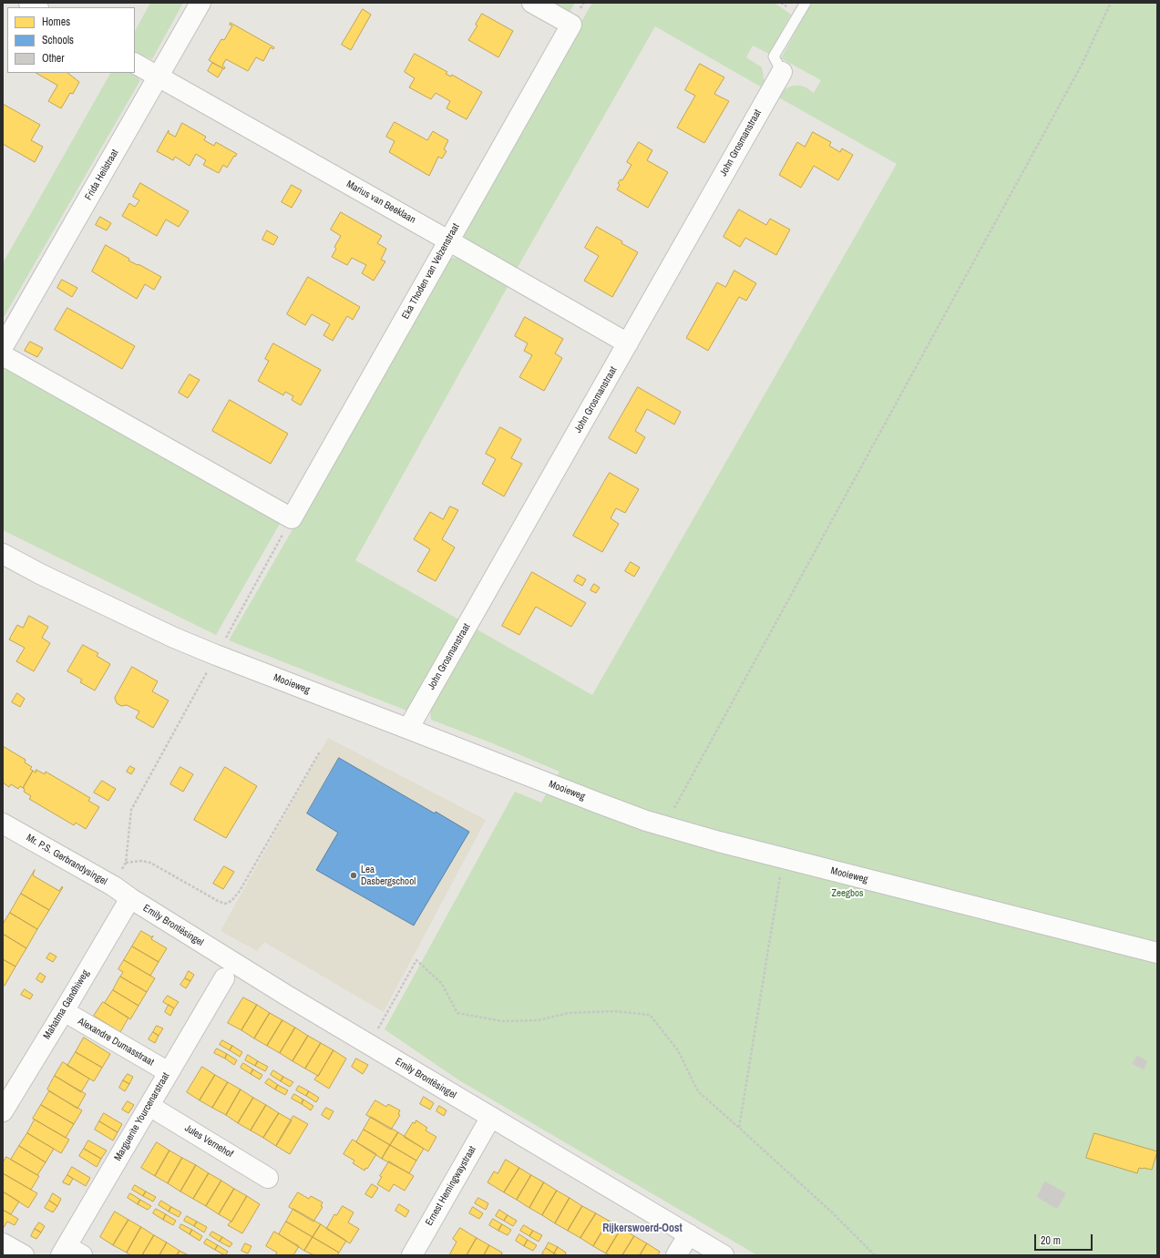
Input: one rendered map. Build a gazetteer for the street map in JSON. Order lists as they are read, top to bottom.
{
  "streets": {
    "street": [
      "John Grosmanstraat",
      "Frida Heilstraat",
      "Marius van Beeklaan",
      "Eka Thoden van Velzenstraat",
      "Mooieweg",
      "Mr. P.S. Gerbrandysingel",
      "Emily Brontësingel",
      "Mahatma Gandhiweg",
      "Alexandre Dumasstraat",
      "Marguerite Yourcenarstraat",
      "Jules Vernehof",
      "Ernest Hemingwaystraat"
    ]
  },
  "crossings": [
    ["John Grosmanstraat", "Marius van Beeklaan"],
    ["John Grosmanstraat", "Mooieweg"],
    ["Frida Heilstraat", "Marius van Beeklaan"],
    ["Marius van Beeklaan", "Eka Thoden van Velzenstraat"],
    ["Mr. P.S. Gerbrandysingel", "Emily Brontësingel"],
    ["Mr. P.S. Gerbrandysingel", "Mahatma Gandhiweg"],
    ["Emily Brontësingel", "Mahatma Gandhiweg"],
    ["Emily Brontësingel", "Ernest Hemingwaystraat"],
    ["Mahatma Gandhiweg", "Alexandre Dumasstraat"],
    ["Alexandre Dumasstraat", "Marguerite Yourcenarstraat"],
    ["Marguerite Yourcenarstraat", "Jules Vernehof"]
  ],
  "districts": ["Rijkerswoerd-Oost"],
  "parks": ["Zeegbos"],
  "places": ["Lea Dasbergschool"],
  "legend": ["Homes", "Schools", "Other"],
  "scale_bar": "20 m"
}
